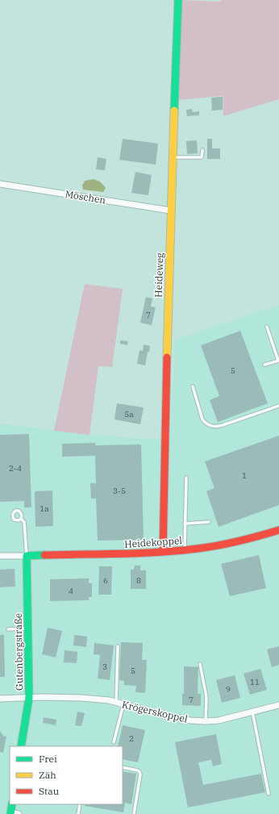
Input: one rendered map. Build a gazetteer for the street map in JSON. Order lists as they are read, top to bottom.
{
  "streets": {
    "street": [
      "Möschen",
      "Heideweg",
      "Heidekoppel",
      "Gutenbergstraße",
      "Krögerskoppel"
    ]
  },
  "crossings": [
    ["Möschen", "Heideweg"],
    ["Heideweg", "Heidekoppel"],
    ["Heidekoppel", "Gutenbergstraße"],
    ["Gutenbergstraße", "Krögerskoppel"]
  ],
  "house_numbers": [
    "7",
    "5",
    "5a",
    "2-4",
    "1",
    "3-5",
    "1a",
    "6",
    "8",
    "4",
    "3",
    "5",
    "11",
    "9",
    "7",
    "2"
  ],
  "legend": ["Frei", "Zäh", "Stau"]
}
